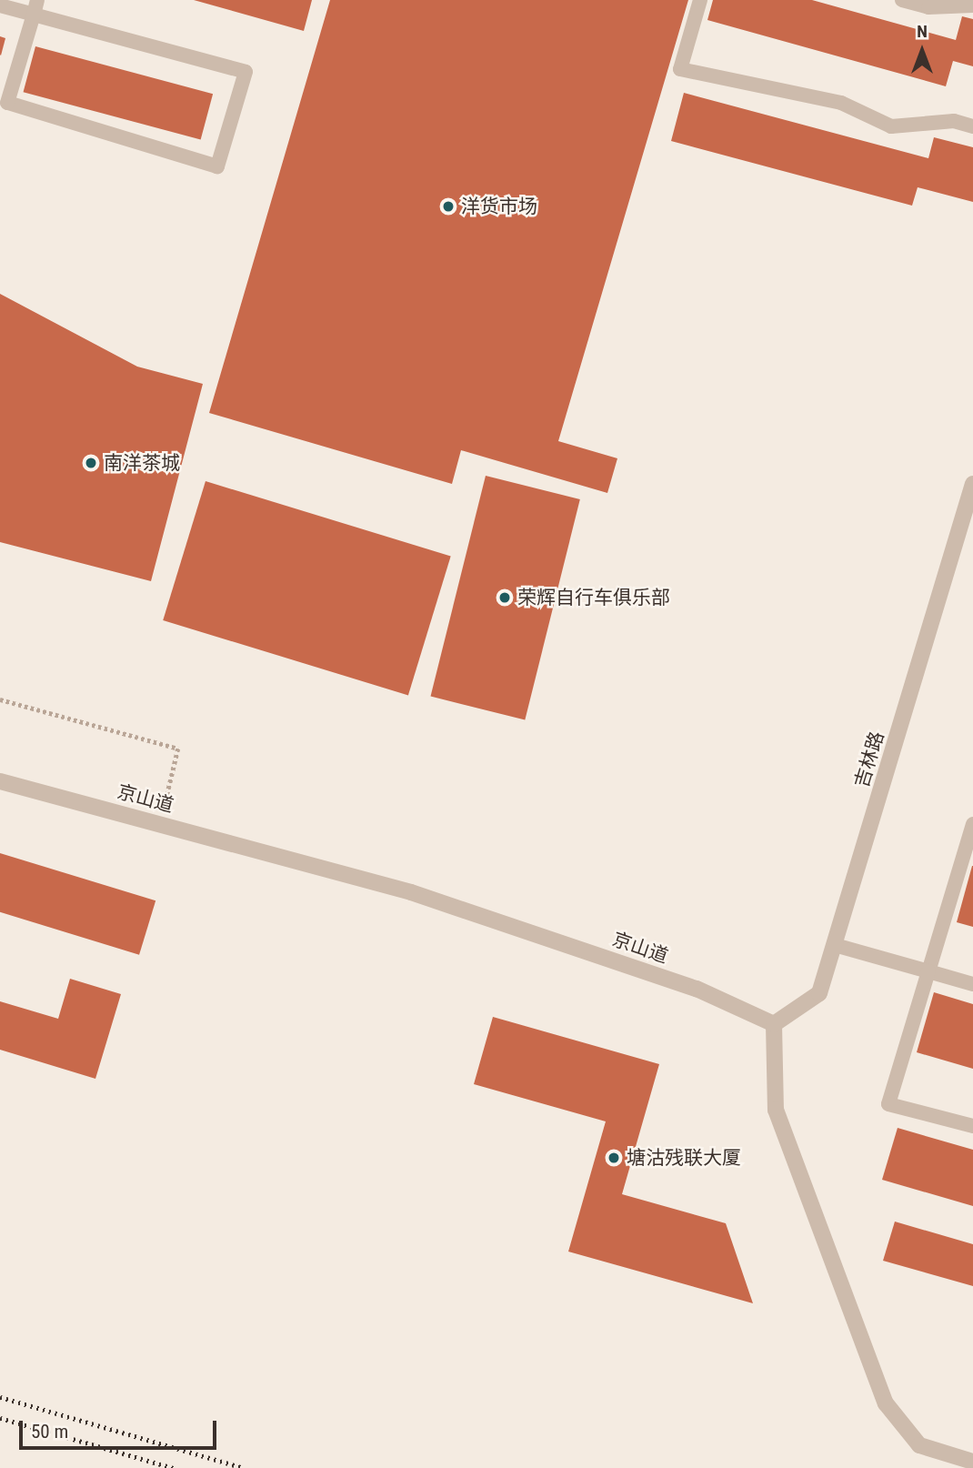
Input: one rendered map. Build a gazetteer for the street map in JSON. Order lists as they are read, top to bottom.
{
  "streets": {
    "street": ["吉林路", "京山道"]
  },
  "crossings": [
    ["吉林路", "京山道"]
  ],
  "places": [
    "洋货市场",
    "南洋茶城",
    "荣辉自行车俱乐部",
    "塘沽残联大厦"
  ],
  "scale_bar": "50 m",
  "north": "top"
}
